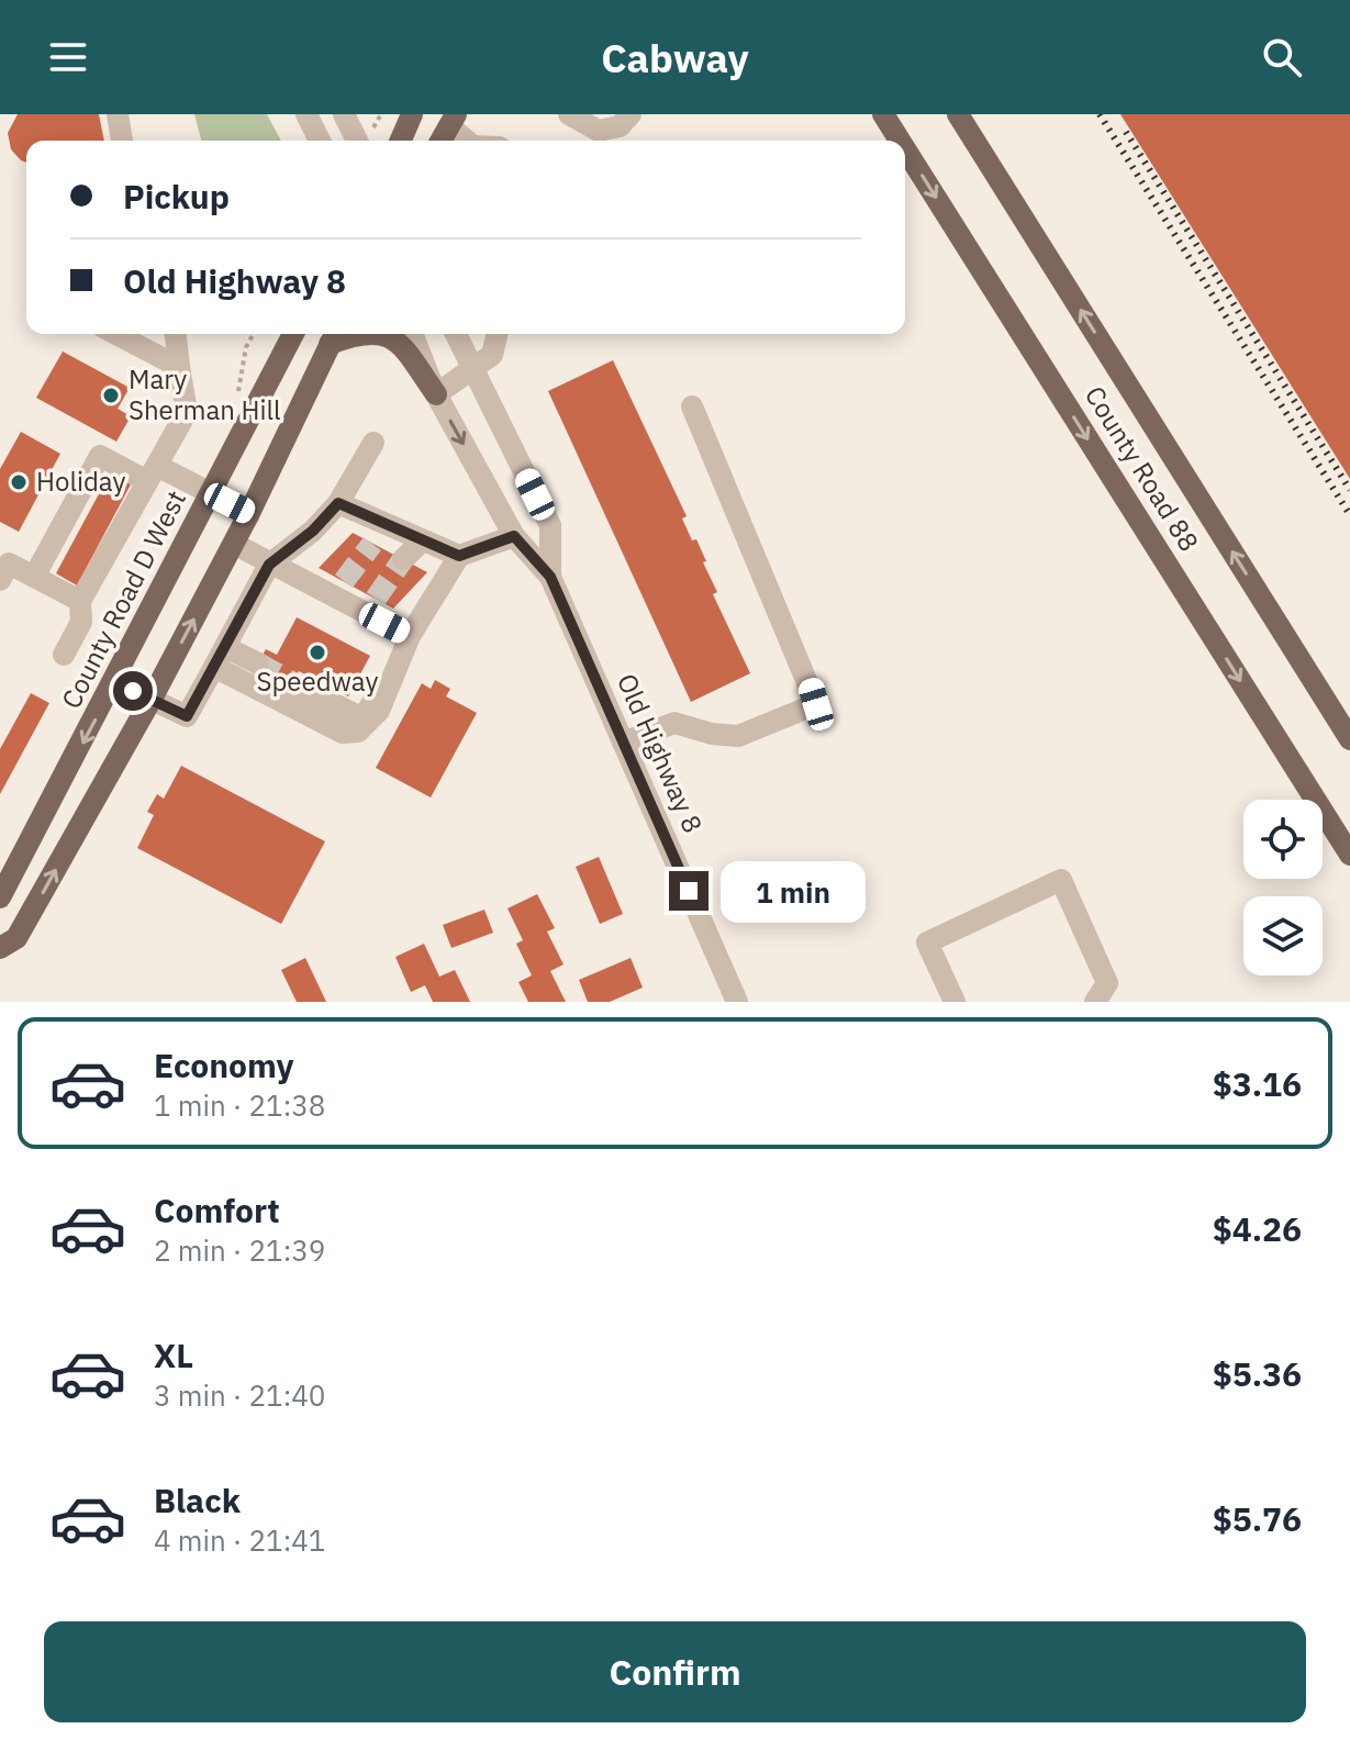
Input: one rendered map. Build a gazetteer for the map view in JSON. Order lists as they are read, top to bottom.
{
  "streets": {
    "main road": ["County Road 88", "County Road D West"],
    "street": ["Old Highway 8"]
  },
  "places": ["Mary Sherman Hill", "Holiday", "Speedway"],
  "page": {
    "header": "Cabway",
    "banner": ["Pickup", "Old Highway 8"],
    "bubble": "1 min",
    "list": [
      {
        "name": "Economy",
        "note": "1 min · 21:38",
        "value": "$3.16"
      },
      {
        "name": "Comfort",
        "note": "2 min · 21:39",
        "value": "$4.26"
      },
      {
        "name": "XL",
        "note": "3 min · 21:40",
        "value": "$5.36"
      },
      {
        "name": "Black",
        "note": "4 min · 21:41",
        "value": "$5.76"
      }
    ],
    "buttons": "Confirm"
  }
}
